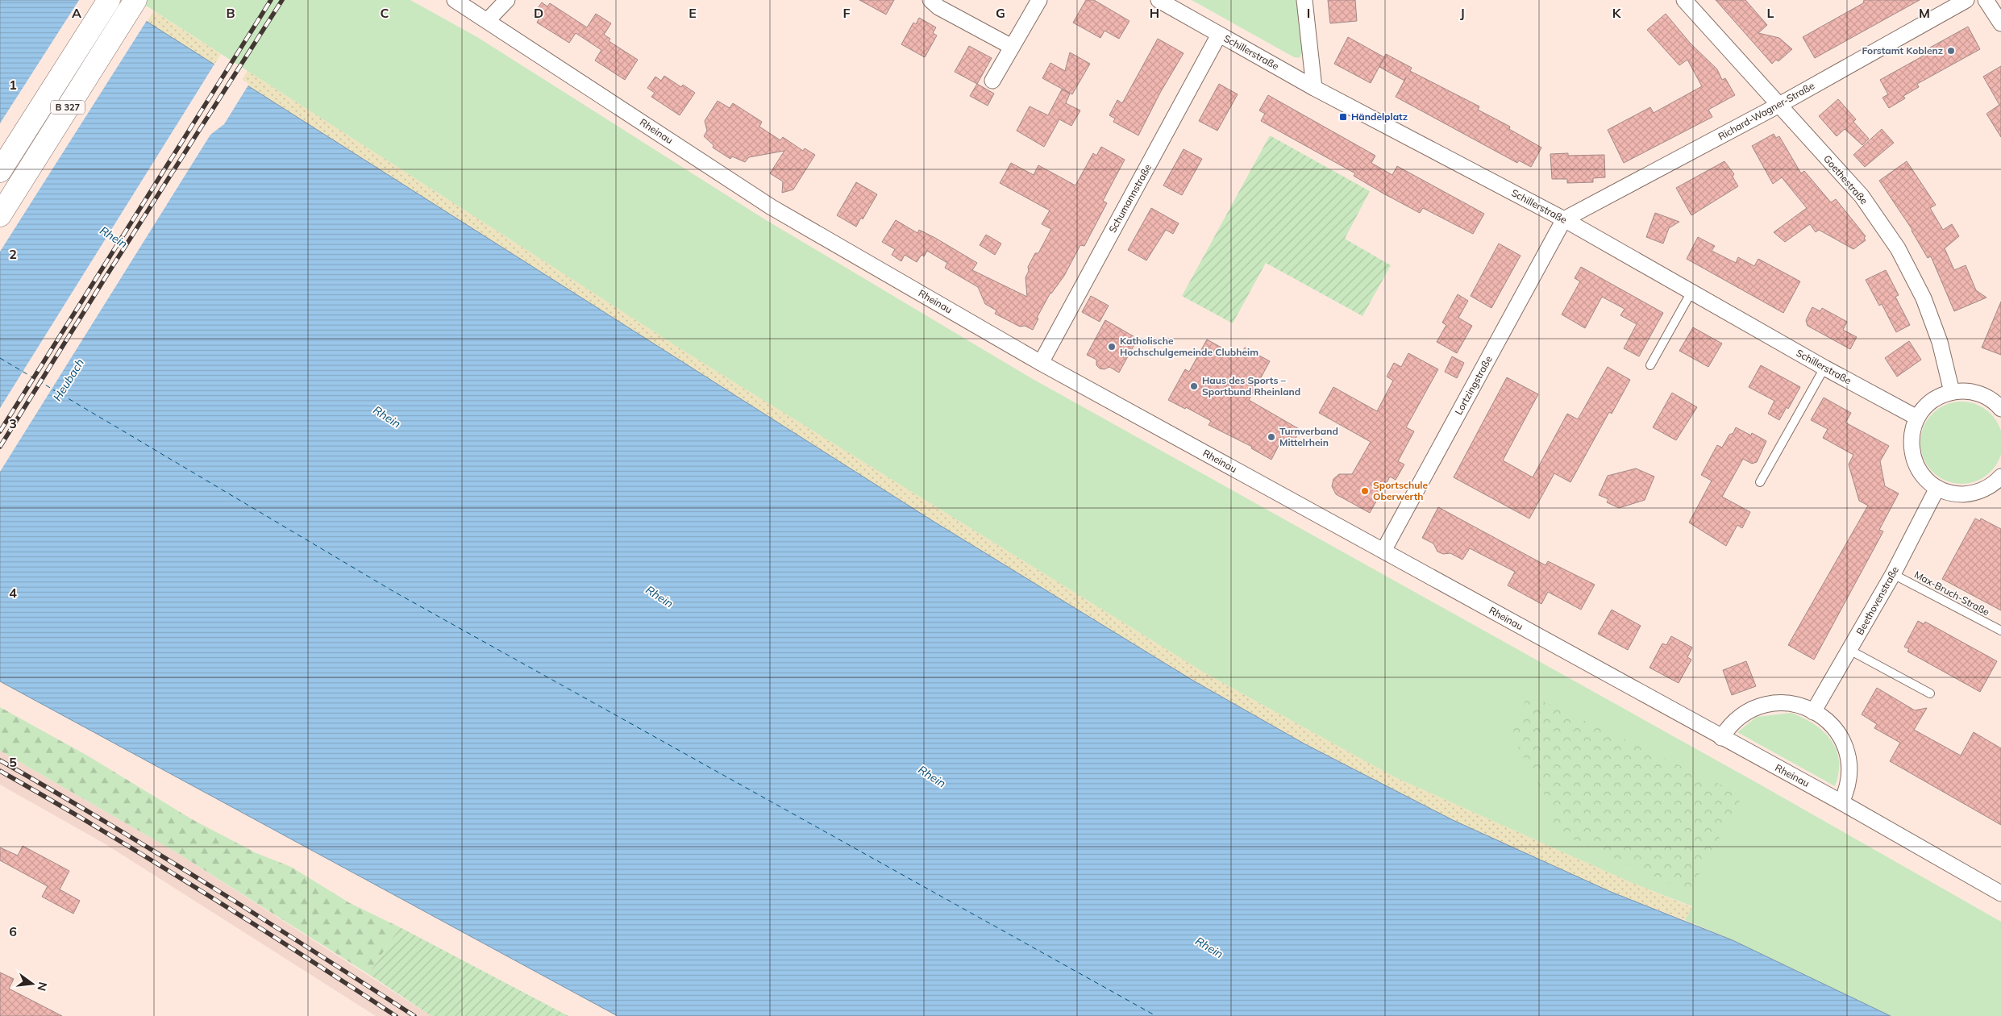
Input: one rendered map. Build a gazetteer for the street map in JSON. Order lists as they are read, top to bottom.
{
  "streets": {
    "highway": ["B 327"],
    "street": [
      "Schillerstraße",
      "Richard-Wagner-Straße",
      "Rheinau",
      "Goethestraße",
      "Schumannstraße",
      "Lortzingstraße",
      "Beethovenstraße"
    ],
    "lane": ["Max-Bruch-Straße"]
  },
  "crossings": [
    ["Schillerstraße", "Richard-Wagner-Straße"],
    ["Schillerstraße", "Schumannstraße"],
    ["Schillerstraße", "Lortzingstraße"],
    ["Richard-Wagner-Straße", "Goethestraße"],
    ["Richard-Wagner-Straße", "Lortzingstraße"],
    ["Rheinau", "Schumannstraße"],
    ["Rheinau", "Lortzingstraße"],
    ["Max-Bruch-Straße", "Beethovenstraße"]
  ],
  "water": ["Rhein", "Heubach"],
  "places": {
    "other": [
      "Forstamt Koblenz",
      "Katholische Hochschulgemeinde Clubheim",
      "Haus des Sports – Sportbund Rheinland",
      "Turnverband Mittelrhein",
      "Sportschule Oberwerth"
    ],
    "transit": ["Händelplatz"]
  },
  "north": "right",
  "grid": {
    "columns": [
      "A",
      "B",
      "C",
      "D",
      "E",
      "F",
      "G",
      "H",
      "I",
      "J",
      "K",
      "L",
      "M"
    ],
    "rows": [
      "1",
      "2",
      "3",
      "4",
      "5",
      "6"
    ]
  }
}
